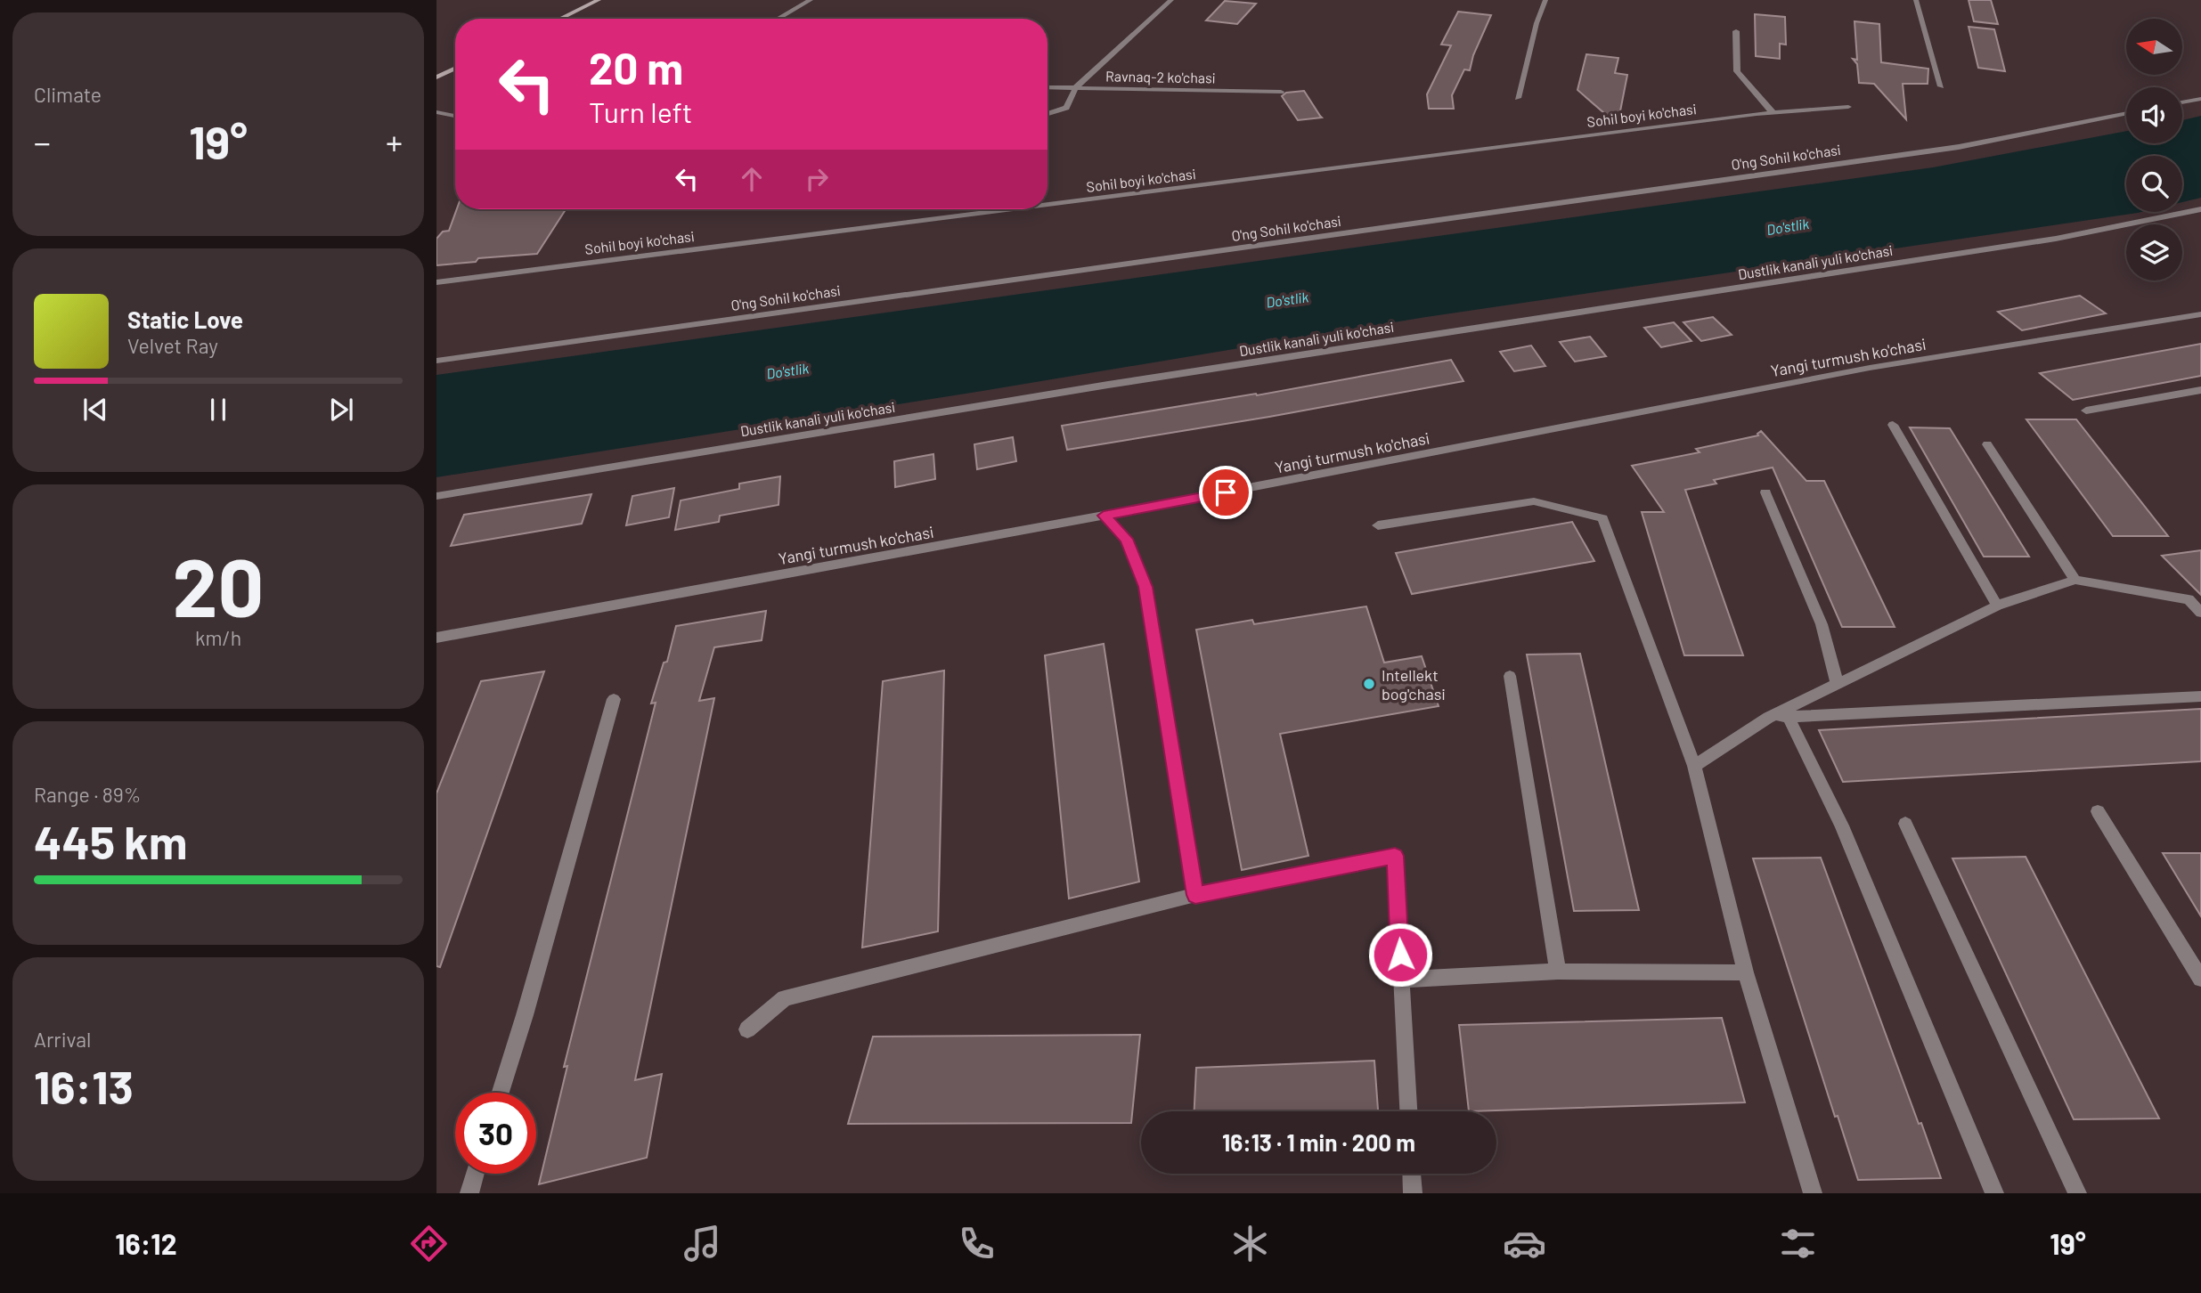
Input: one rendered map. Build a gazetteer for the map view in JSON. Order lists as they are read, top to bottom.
{
  "streets": {
    "street": [
      "Ravnaq-2 ko'chasi",
      "Sohil boyi ko'chasi",
      "O'ng Sohil ko'chasi",
      "Dustlik kanali yuli ko'chasi",
      "Yangi turmush ko'chasi"
    ]
  },
  "water": ["Do'stlik"],
  "places": ["Intellekt bog'chasi"],
  "north": "left",
  "page": {
    "tile": [
      "Climate",
      ["20", "km/h"],
      ["Range · 89%", "445 km"],
      ["Arrival", "16:13"]
    ],
    "turn": ["20 m", "Turn left"],
    "heat": ["−", "19°", "+"],
    "song": ["Static Love", "Velvet Ray"],
    "limit": "30",
    "trip": "16:13 · 1 min · 200 m",
    "tabs": ["16:12", "19°"]
  }
}
